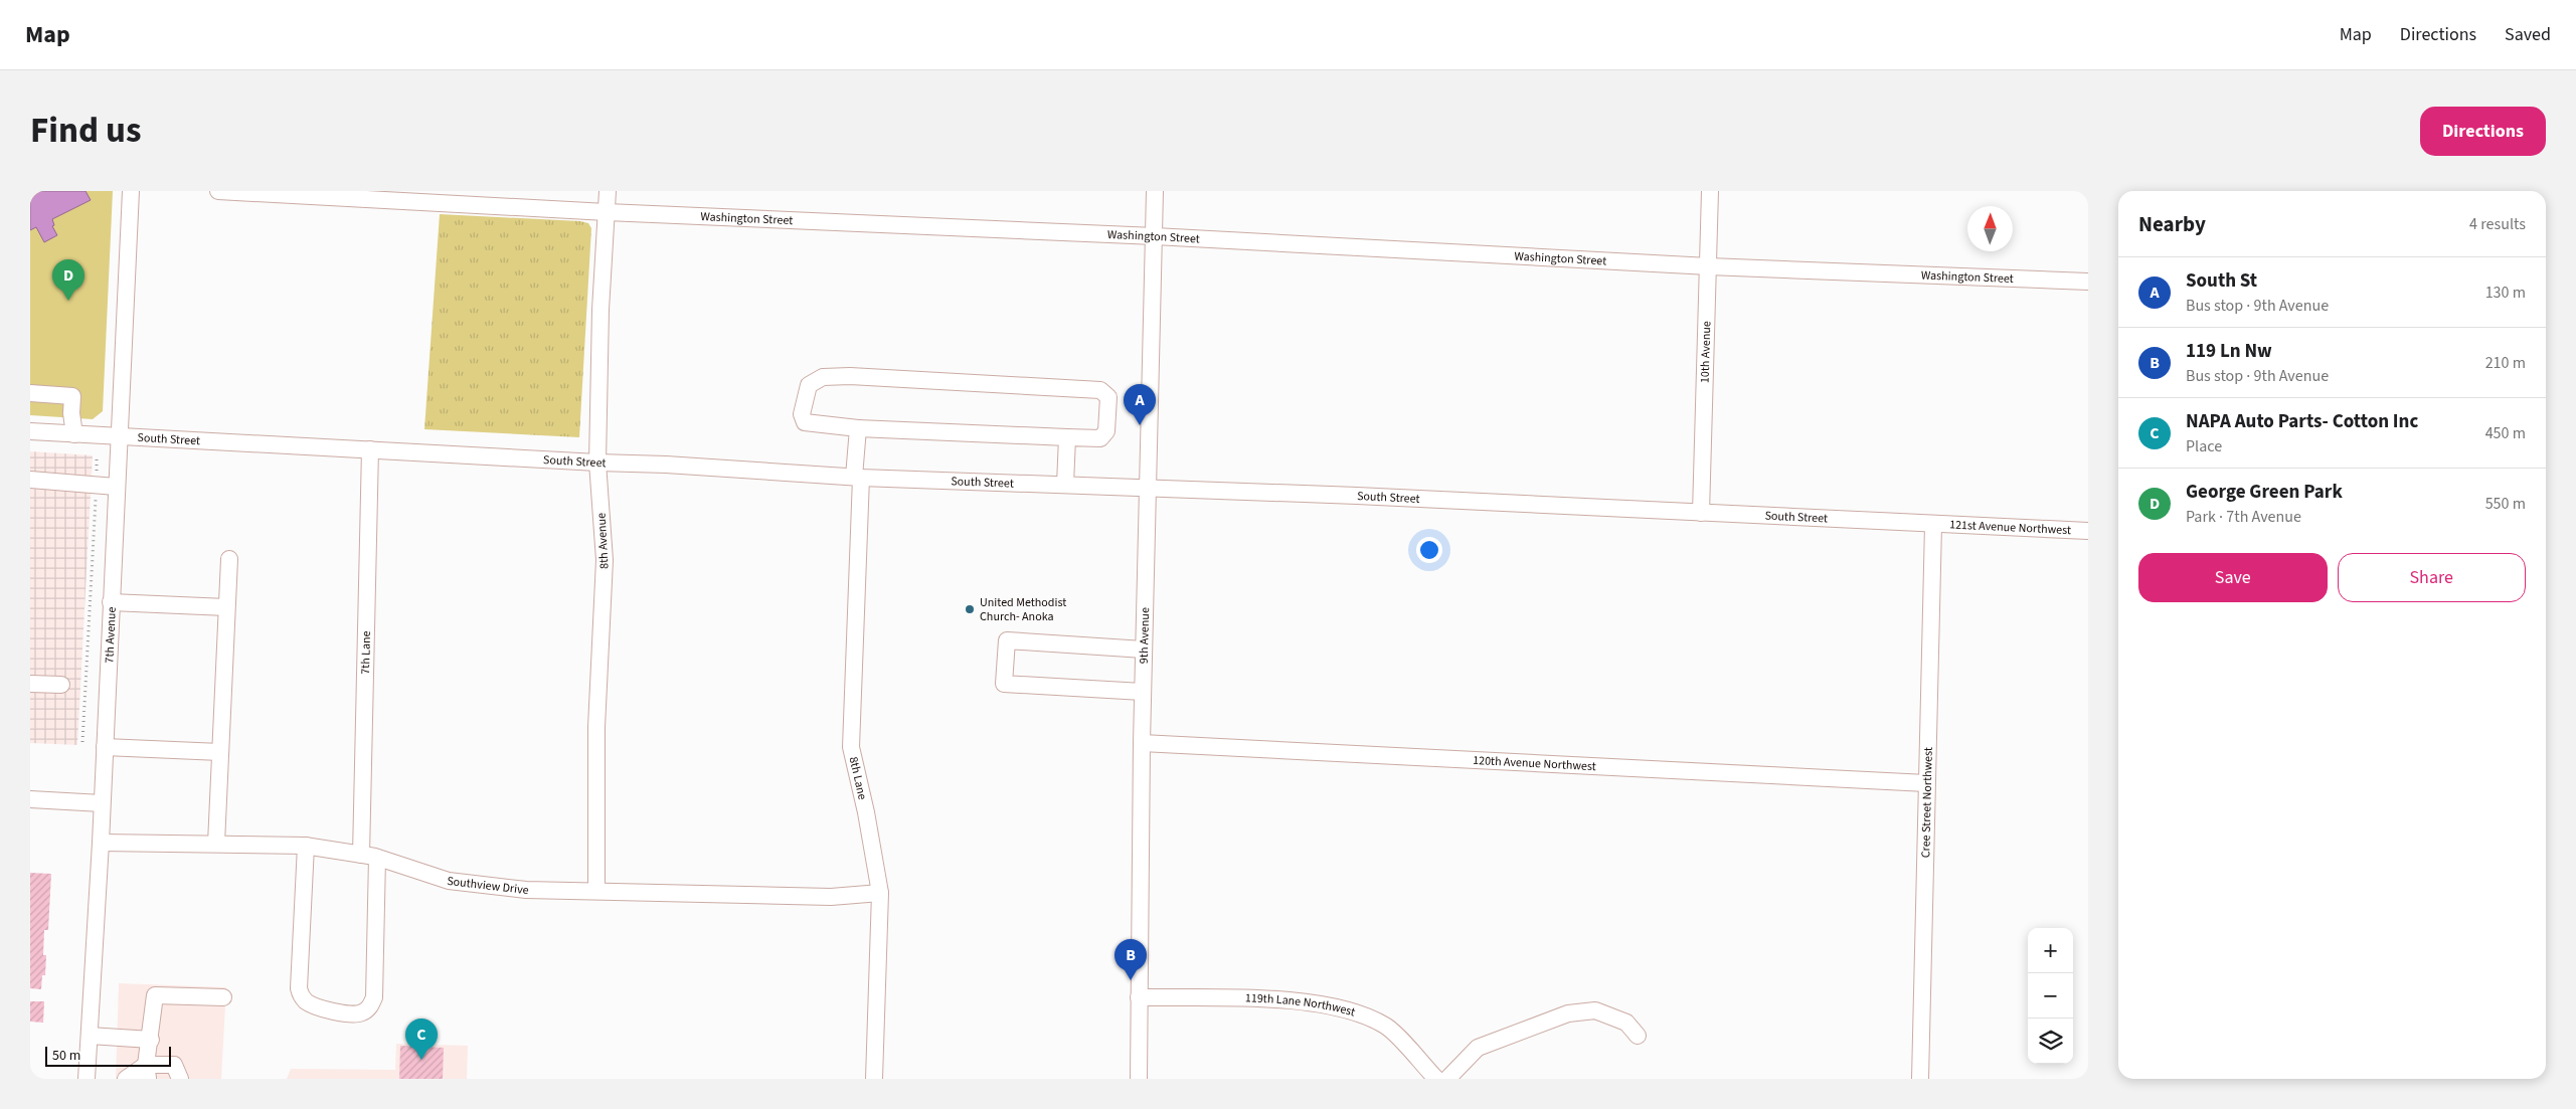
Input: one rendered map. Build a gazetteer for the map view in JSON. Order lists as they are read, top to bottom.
{
  "streets": {
    "street": [
      "Washington Street",
      "10th Avenue",
      "South Street",
      "121st Avenue Northwest",
      "8th Avenue",
      "9th Avenue",
      "7th Avenue",
      "7th Lane",
      "120th Avenue Northwest",
      "8th Lane",
      "Cree Street Northwest",
      "Southview Drive",
      "119th Lane Northwest"
    ]
  },
  "crossings": [
    ["Washington Street", "10th Avenue"],
    ["Washington Street", "8th Avenue"],
    ["Washington Street", "9th Avenue"],
    ["10th Avenue", "South Street"],
    ["South Street", "121st Avenue Northwest"],
    ["South Street", "8th Avenue"],
    ["South Street", "9th Avenue"],
    ["South Street", "7th Avenue"],
    ["South Street", "7th Lane"],
    ["South Street", "8th Lane"],
    ["South Street", "Cree Street Northwest"],
    ["121st Avenue Northwest", "Cree Street Northwest"],
    ["8th Avenue", "Southview Drive"],
    ["9th Avenue", "120th Avenue Northwest"],
    ["9th Avenue", "119th Lane Northwest"],
    ["7th Avenue", "Southview Drive"],
    ["7th Lane", "Southview Drive"],
    ["120th Avenue Northwest", "Cree Street Northwest"],
    ["8th Lane", "Southview Drive"]
  ],
  "places": ["United Methodist Church- Anoka"],
  "scale_bar": "50 m",
  "north": "top",
  "page": {
    "header": "Map",
    "nav": ["Map", "Directions", "Saved"],
    "title": "Find us",
    "buttons": [
      "Directions",
      ["Save", "Share"]
    ],
    "heading": ["Nearby", "4 results"],
    "list": [
      {
        "mark": "A",
        "name": "South St",
        "note": "Bus stop · 9th Avenue",
        "value": "130 m"
      },
      {
        "mark": "B",
        "name": "119 Ln Nw",
        "note": "Bus stop · 9th Avenue",
        "value": "210 m"
      },
      {
        "mark": "C",
        "name": "NAPA Auto Parts- Cotton Inc",
        "note": "Place",
        "value": "450 m"
      },
      {
        "mark": "D",
        "name": "George Green Park",
        "note": "Park · 7th Avenue",
        "value": "550 m"
      }
    ],
    "pins": [
      "D",
      "A",
      "B",
      "C"
    ],
    "map_buttons": ["+", "−"],
    "scale": "50 m"
  }
}
